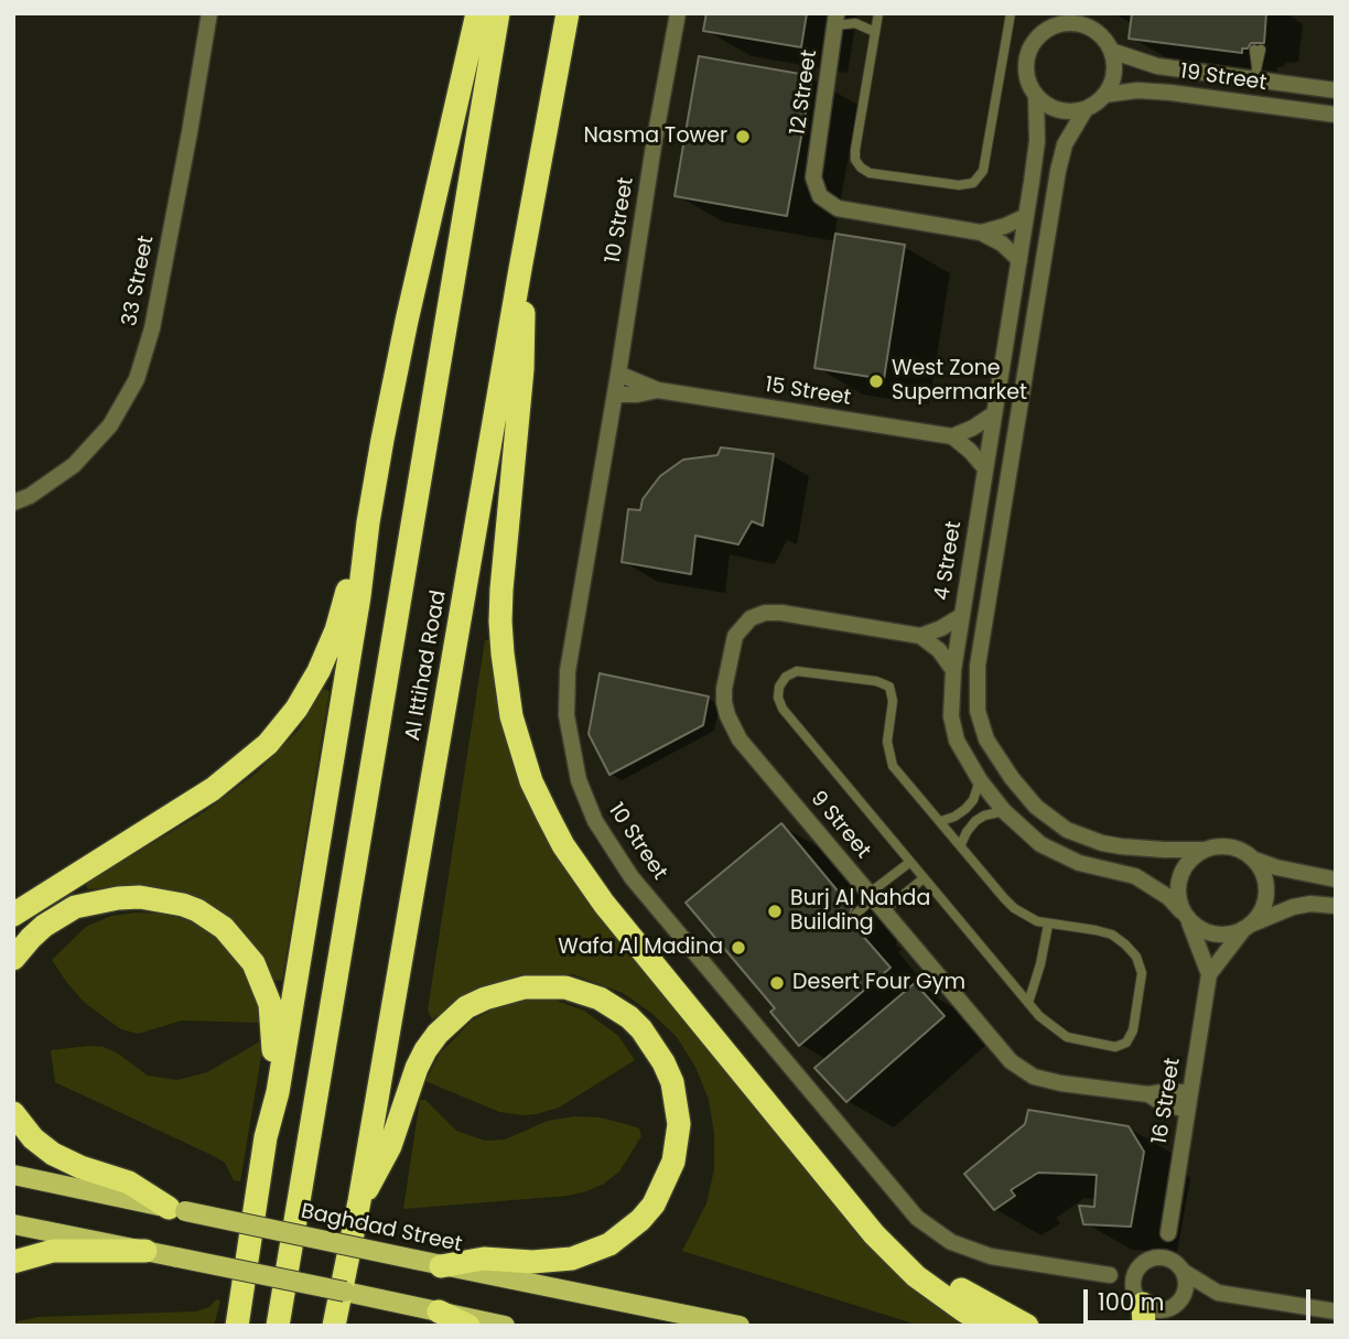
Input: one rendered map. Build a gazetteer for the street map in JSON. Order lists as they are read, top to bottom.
{
  "streets": {
    "highway": ["Al Ittihad Road"],
    "main road": ["Baghdad Street"],
    "street": [
      "19 Street",
      "12 Street",
      "10 Street",
      "33 Street",
      "15 Street",
      "4 Street",
      "9 Street",
      "16 Street"
    ]
  },
  "crossings": [
    ["19 Street", "4 Street"]
  ],
  "places": [
    "Nasma Tower",
    "West Zone Supermarket",
    "Burj Al Nahda Building",
    "Wafa Al Madina",
    "Desert Four Gym"
  ],
  "scale_bar": "100 m"
}
